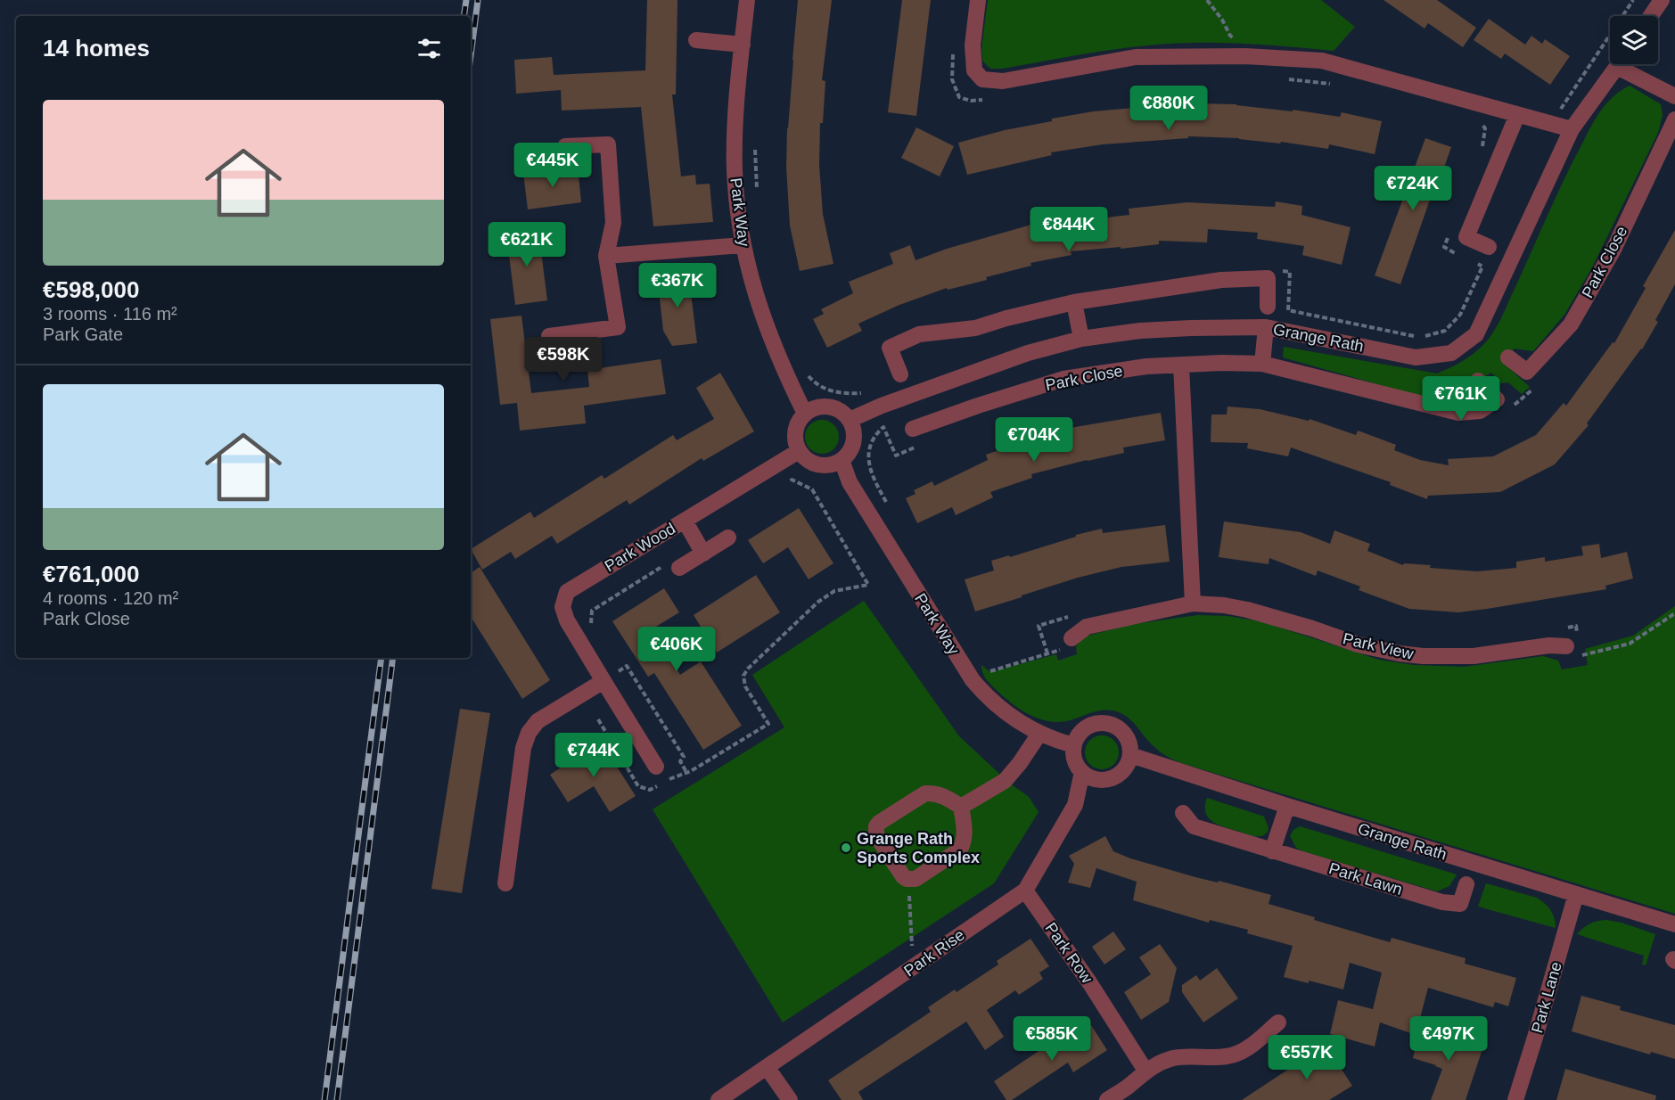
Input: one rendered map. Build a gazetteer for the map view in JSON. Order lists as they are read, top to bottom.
{
  "streets": {
    "street": [
      "Park Way",
      "Park Close",
      "Grange Rath",
      "Park Wood",
      "Park View",
      "Park Lawn",
      "Park Rise",
      "Park Row",
      "Park Lane"
    ]
  },
  "crossings": [
    ["Park Way", "Grange Rath"],
    ["Park Way", "Park Wood"],
    ["Park Way", "Park Rise"],
    ["Grange Rath", "Park Wood"],
    ["Grange Rath", "Park Rise"],
    ["Grange Rath", "Park Lane"],
    ["Park Rise", "Park Row"]
  ],
  "places": ["Grange Rath Sports Complex"],
  "page": {
    "heading": "14 homes",
    "list": [
      {
        "name": "€598,000",
        "note": "3 rooms · 116 m² · Park Gate"
      },
      {
        "name": "€761,000",
        "note": "4 rooms · 120 m² · Park Close"
      }
    ],
    "price": [
      "€880K",
      "€445K",
      "€724K",
      "€844K",
      "€621K",
      "€367K",
      "€598K",
      "€761K",
      "€704K",
      "€406K",
      "€744K",
      "€585K",
      "€497K",
      "€557K"
    ]
  }
}
